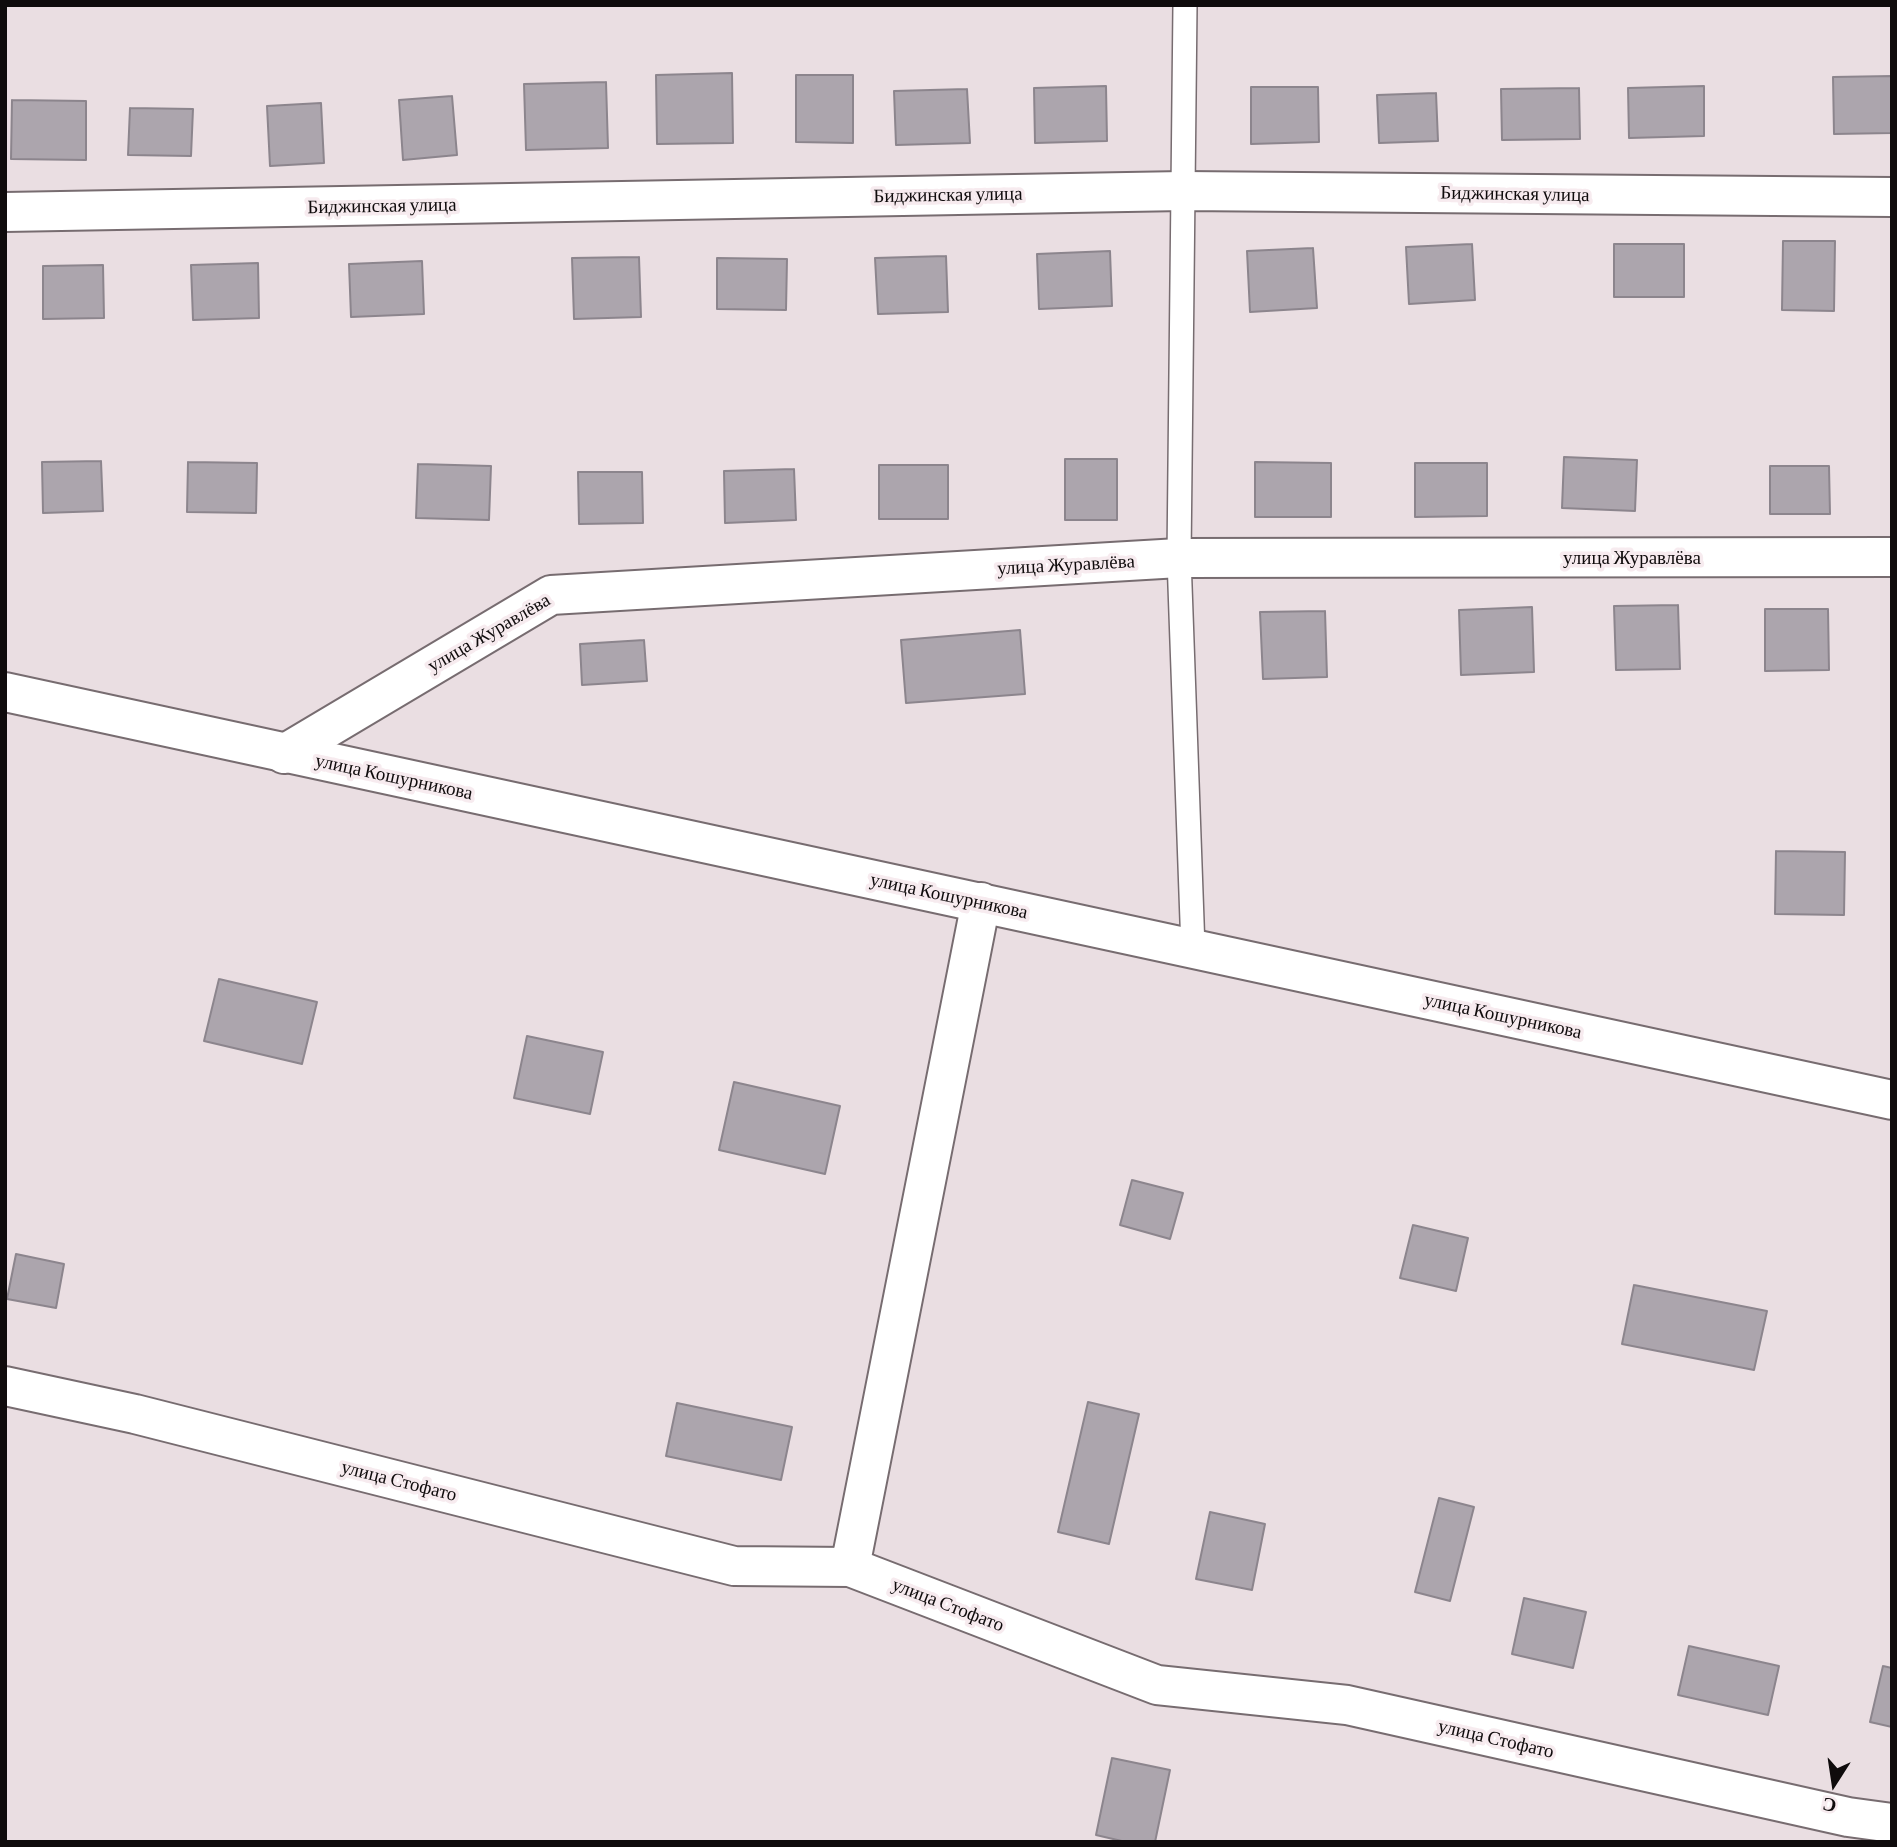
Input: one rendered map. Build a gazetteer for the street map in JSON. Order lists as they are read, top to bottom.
{
  "streets": {
    "street": [
      "Биджинская улица",
      "улица Журавлёва",
      "улица Кошурникова",
      "улица Стофато"
    ]
  },
  "crossings": [
    ["улица Журавлёва", "улица Кошурникова"]
  ],
  "north": "bottom"
}
